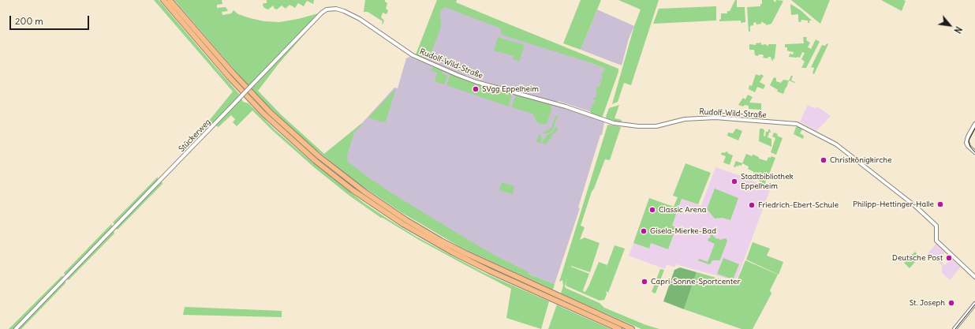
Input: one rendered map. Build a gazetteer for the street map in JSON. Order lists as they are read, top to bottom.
{
  "streets": {
    "street": ["Rudolf-Wild-Straße", "Stückerweg"]
  },
  "crossings": [
    ["Rudolf-Wild-Straße", "Stückerweg"]
  ],
  "places": [
    "SVgg Eppelheim",
    "Christkönigkirche",
    "Stadtbibliothek Eppelheim",
    "Philipp-Hettinger-Halle",
    "Friedrich-Ebert-Schule",
    "Classic Arena",
    "Gisela-Mierke-Bad",
    "Deutsche Post",
    "Capri-Sonne-Sportcenter",
    "St. Joseph"
  ],
  "scale_bar": "200 m",
  "north": "bottom right"
}
